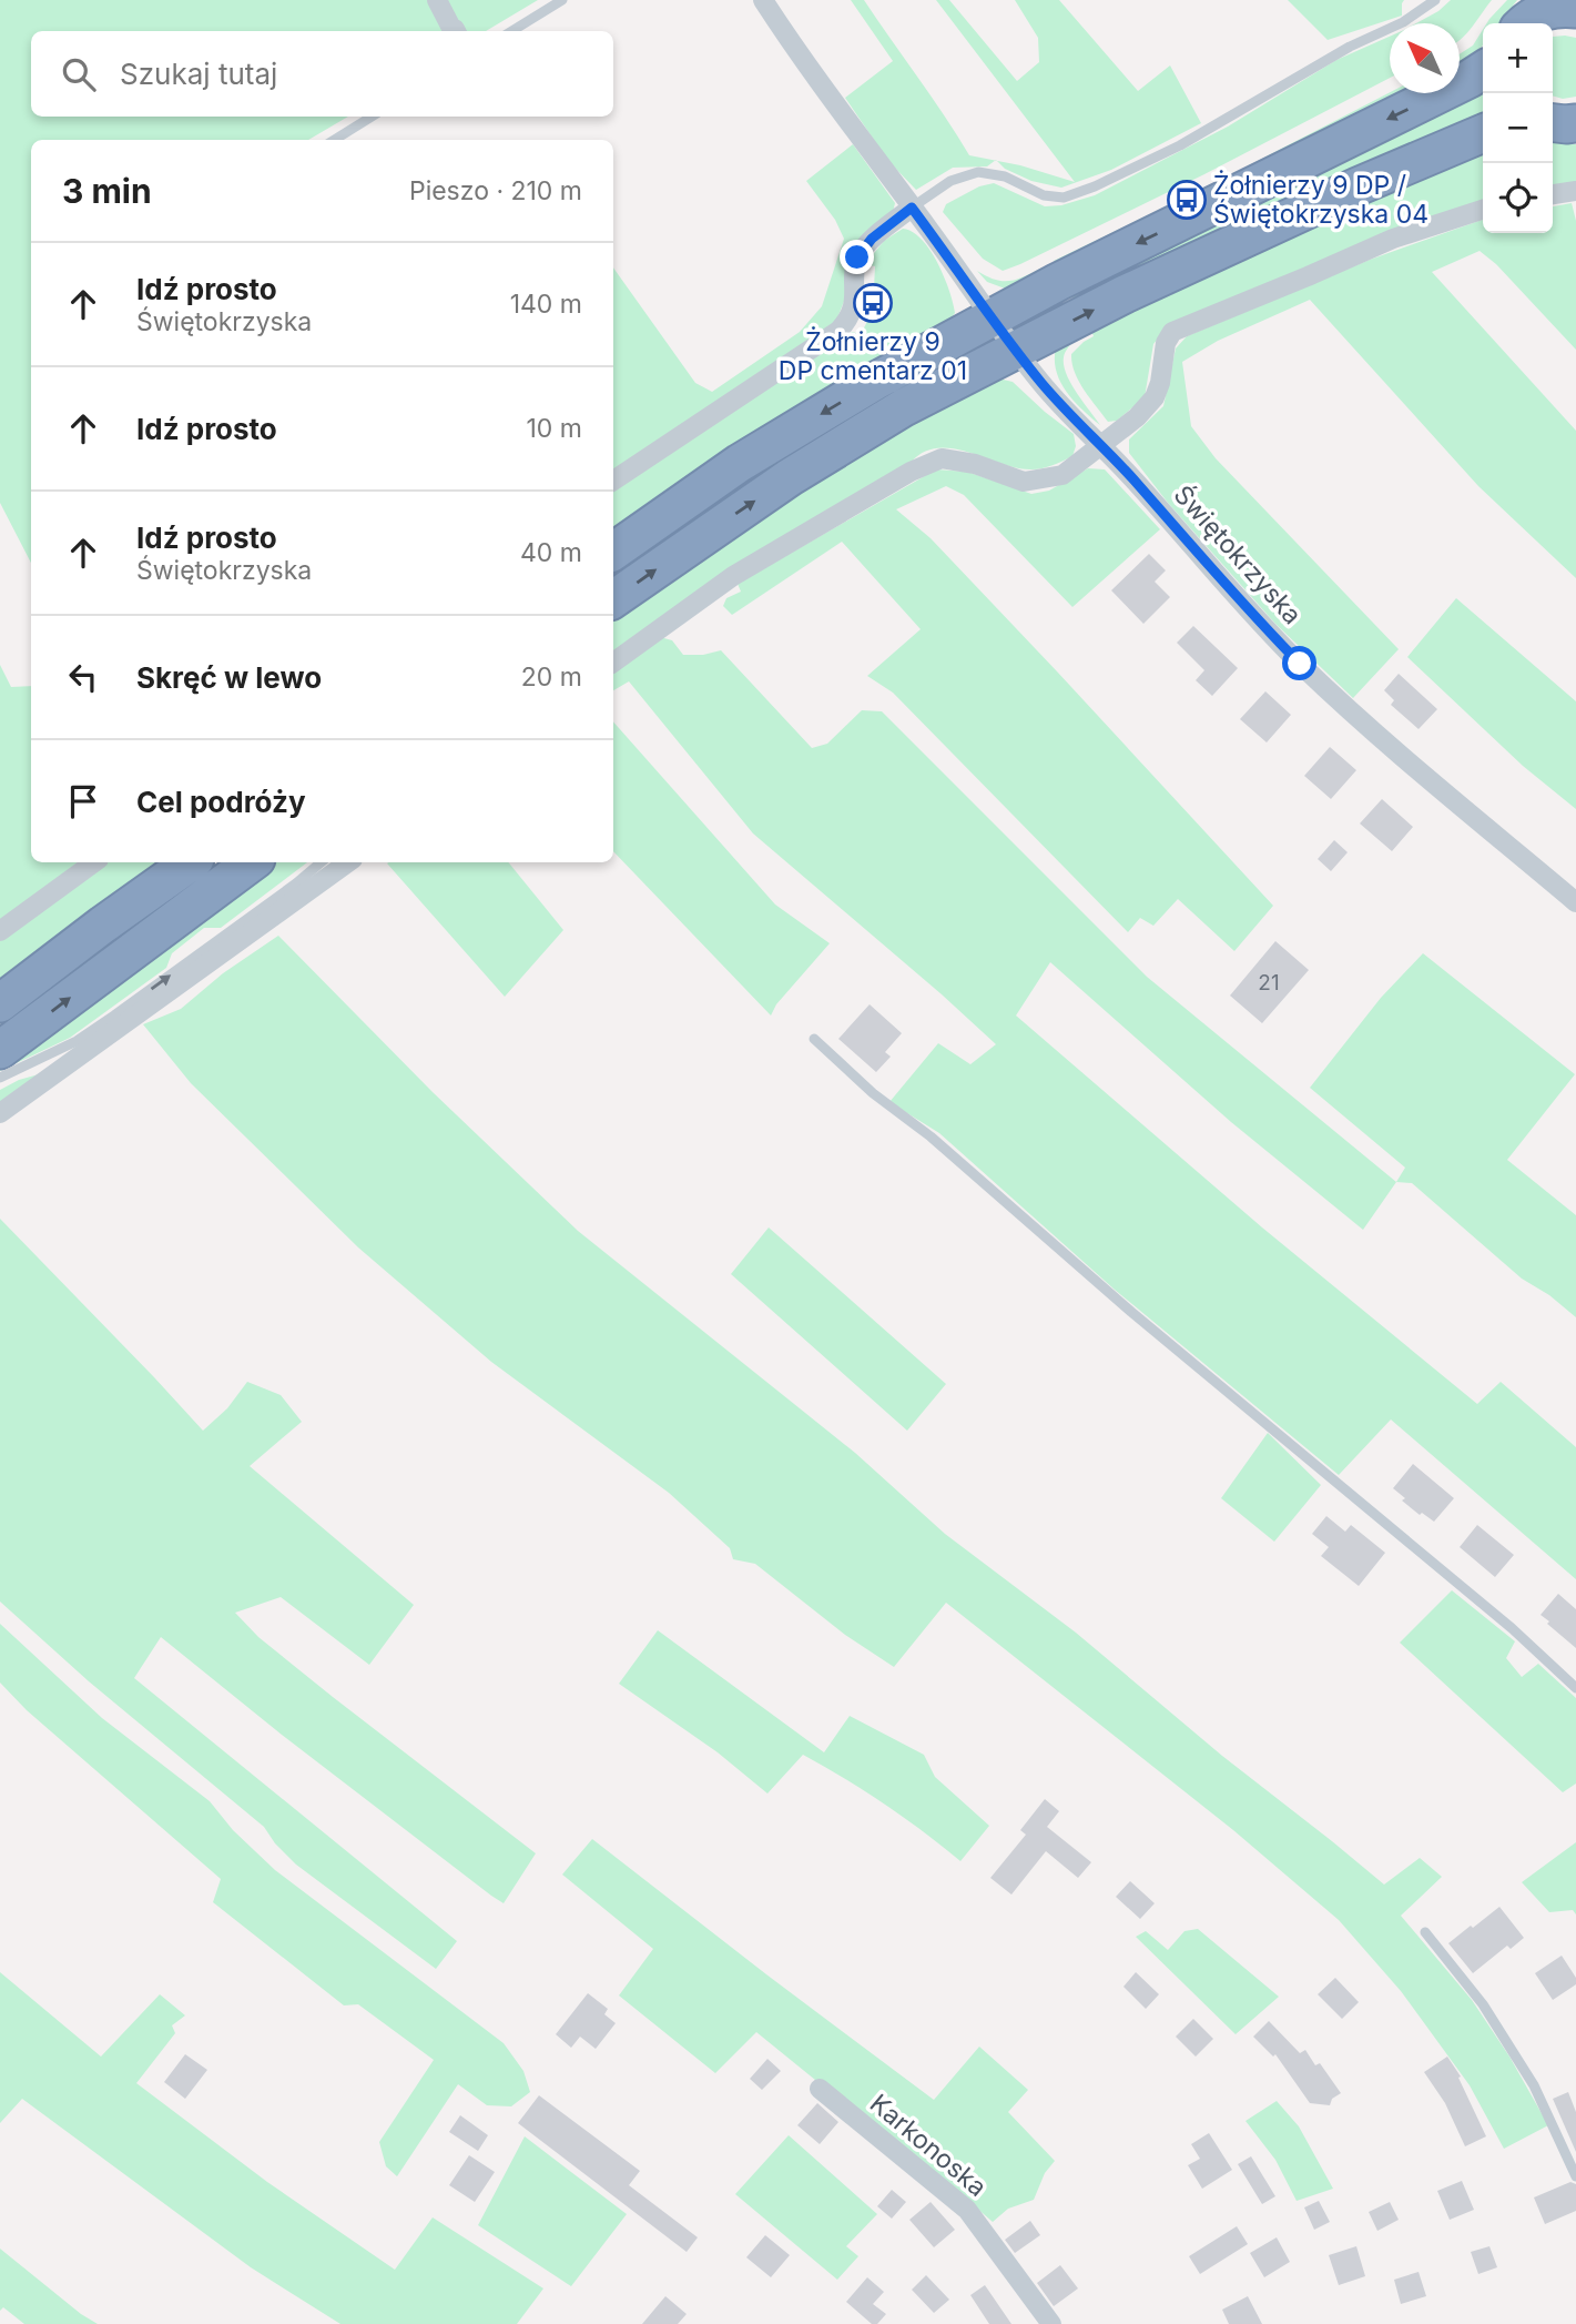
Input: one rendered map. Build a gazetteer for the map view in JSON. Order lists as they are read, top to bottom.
{
  "streets": {
    "street": ["Świętokrzyska", "Karkonoska"]
  },
  "places": {
    "bus stop": ["Żołnierzy 9 DP / Świętokrzyska 04", "Żołnierzy 9 DP cmentarz 01"]
  },
  "house_numbers": ["21"],
  "north": "top left",
  "page": {
    "map_buttons": ["+", "−"],
    "search": "Szukaj tutaj",
    "heading": ["3 min", "Pieszo · 210 m"],
    "list": [
      ["Idź prosto", "Świętokrzyska", "140 m"],
      ["Idź prosto", "10 m"],
      ["Idź prosto", "Świętokrzyska", "40 m"],
      ["Skręć w lewo", "20 m"],
      "Cel podróży"
    ]
  }
}
